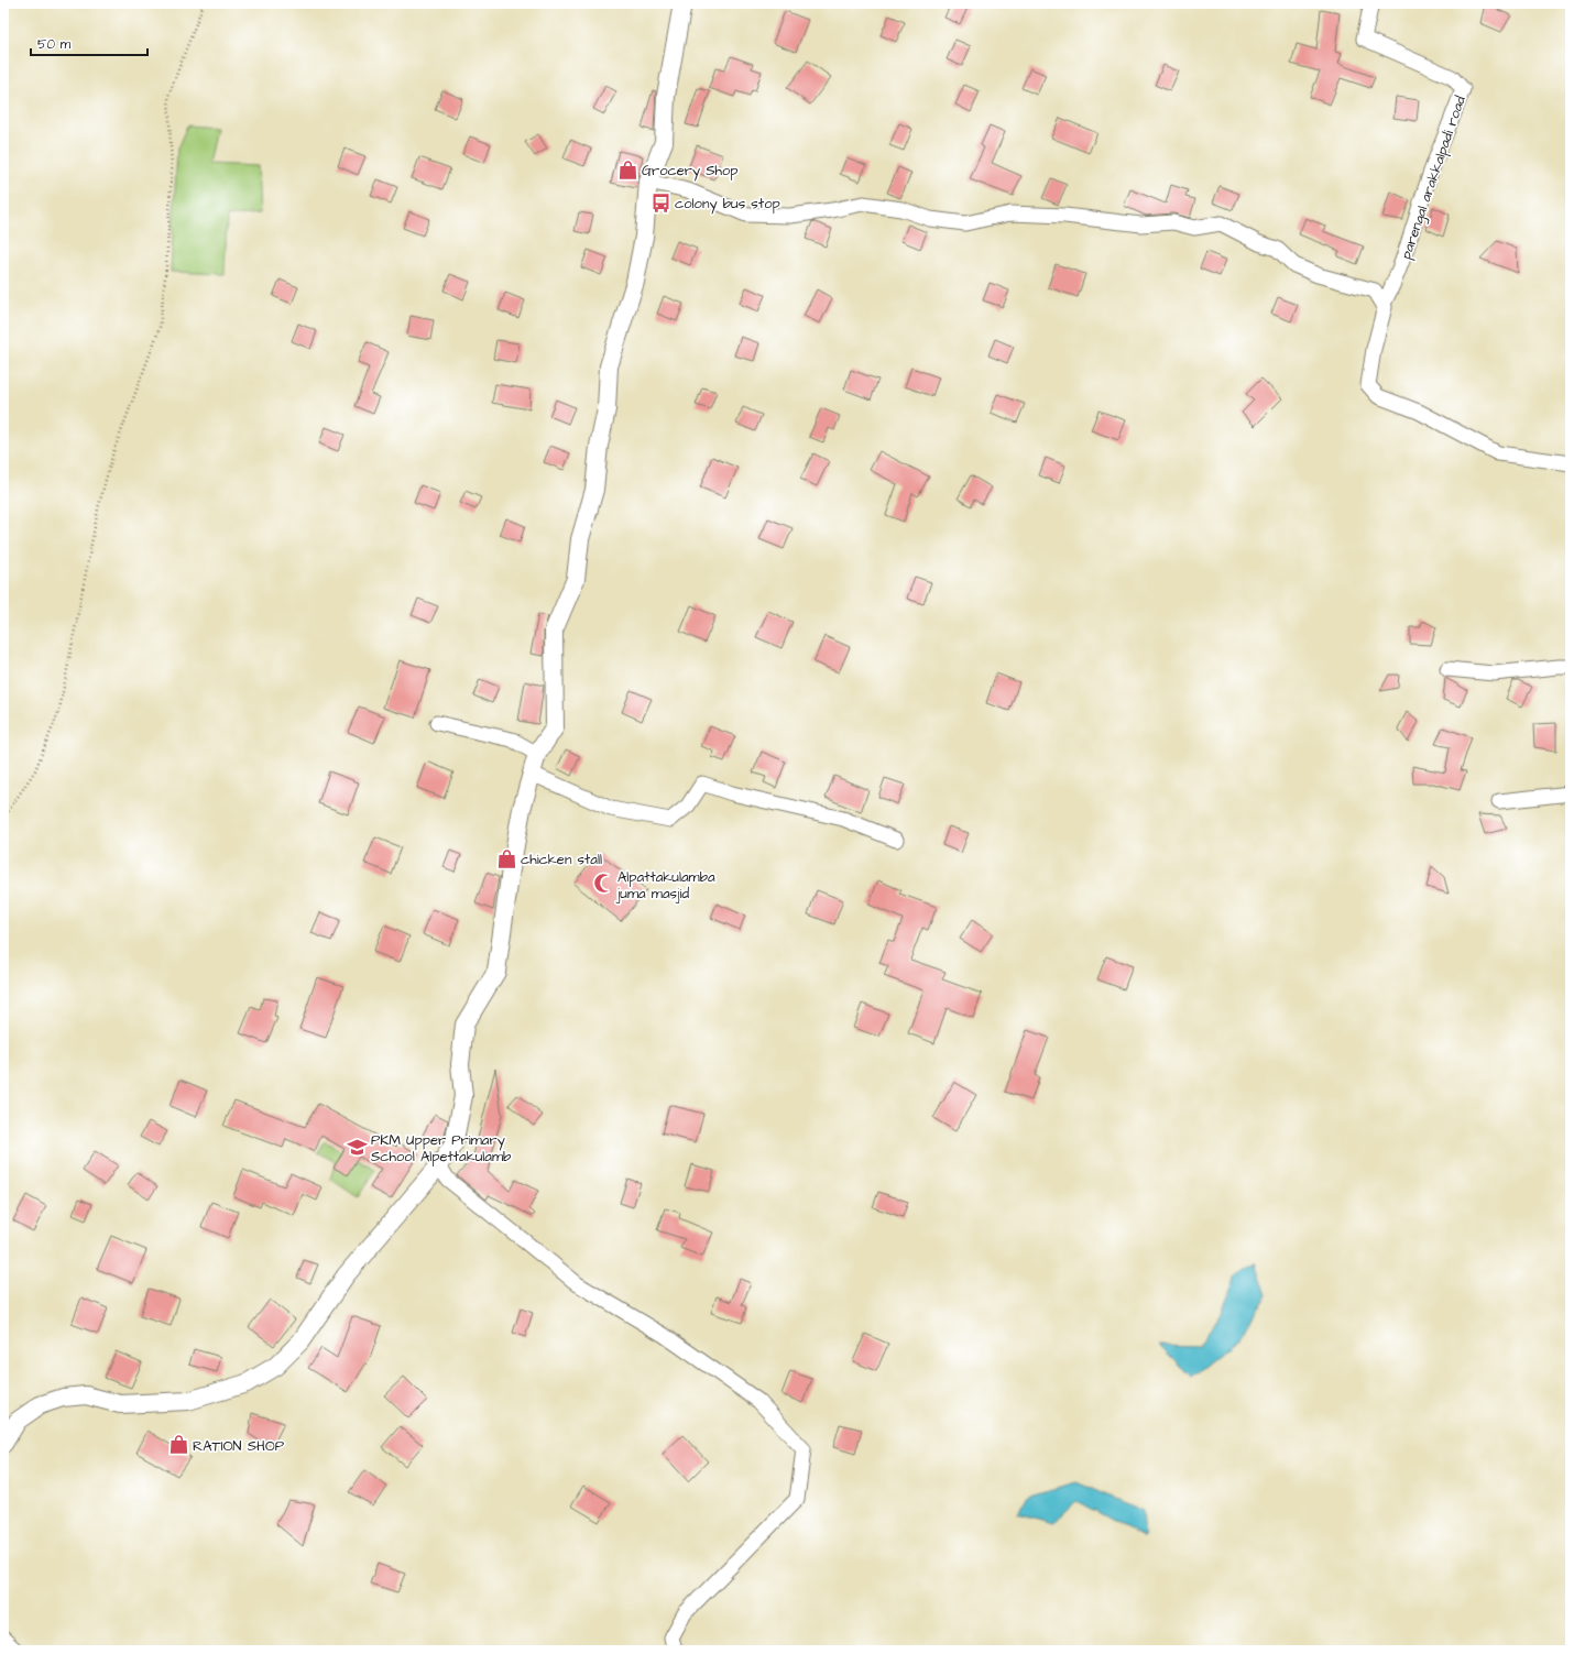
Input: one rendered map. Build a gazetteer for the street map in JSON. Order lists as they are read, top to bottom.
{
  "streets": {
    "street": ["parengal arakkalpadi road"]
  },
  "places": {
    "shop": ["Grocery Shop", "chicken stall", "RATION SHOP"],
    "bus stop": ["colony bus stop"],
    "mosque": ["Alpattakulamba juma masjid"],
    "school or university": ["PKM Upper Primary School Alpettakulamb"]
  },
  "scale_bar": "50 m"
}
